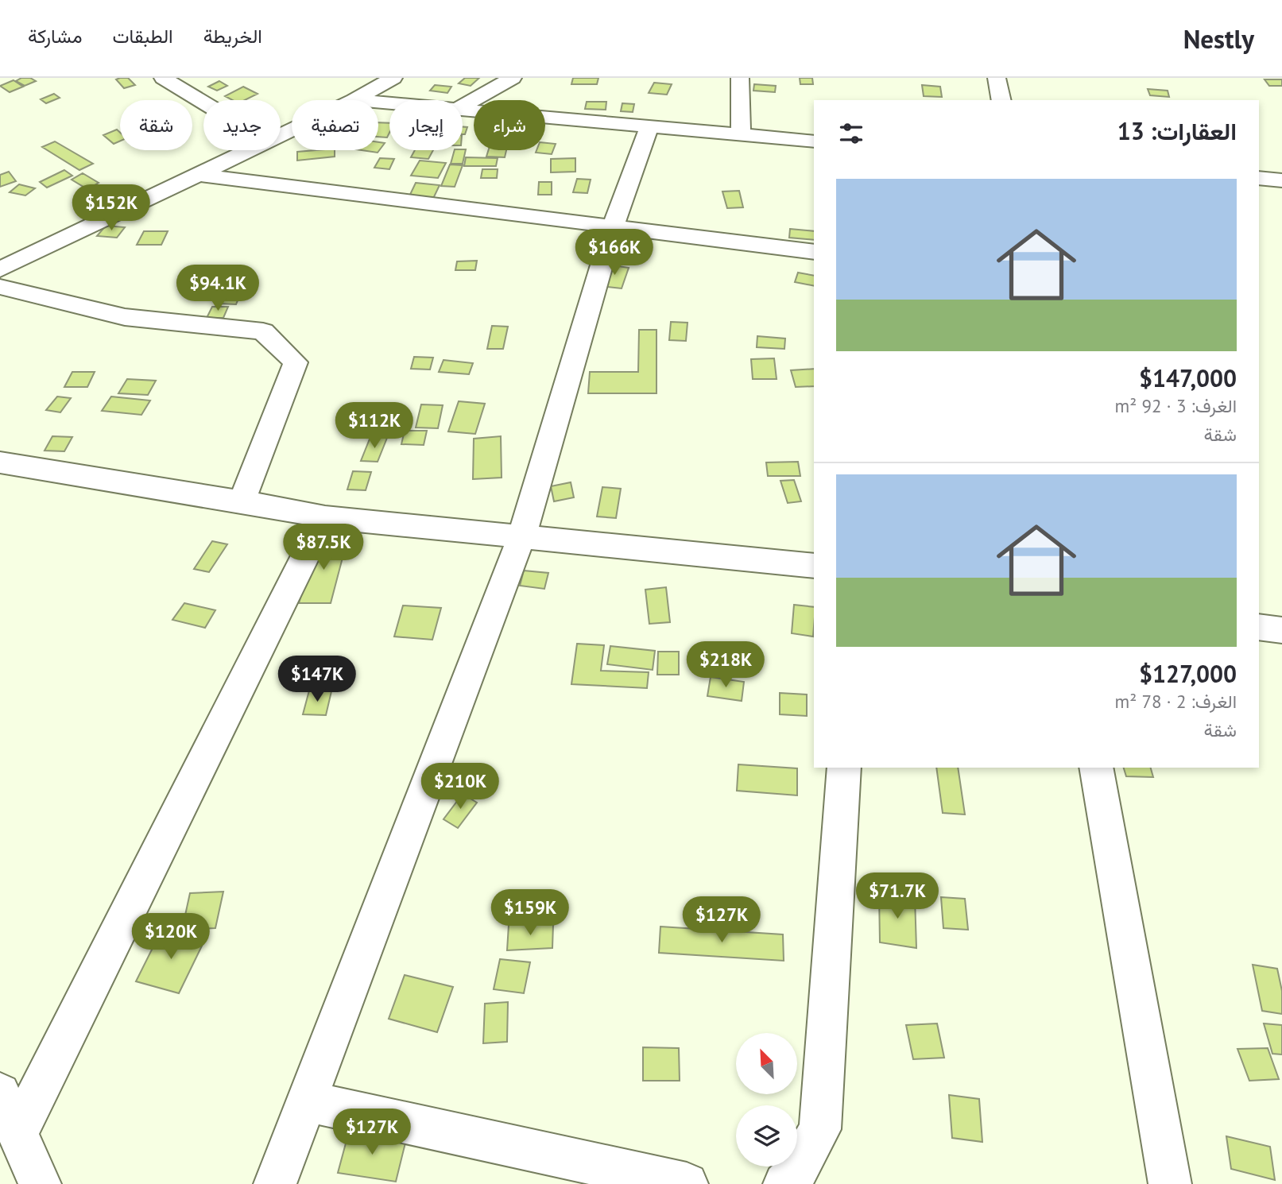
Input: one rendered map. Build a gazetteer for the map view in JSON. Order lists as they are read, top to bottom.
{
  "north": "top left",
  "page": {
    "header": "Nestly",
    "nav": ["الخريطة", "الطبقات", "مشاركة"],
    "chip": [
      "شراء",
      "إيجار",
      "تصفية",
      "جديد",
      "شقة"
    ],
    "heading": "العقارات: 13",
    "list": [
      {
        "name": "$147,000",
        "note": "الغرف: 3 · 92 m² · شقة"
      },
      {
        "name": "$127,000",
        "note": "الغرف: 2 · 78 m² · شقة"
      }
    ],
    "price": [
      "$152K",
      "$166K",
      "$94.1K",
      "$112K",
      "$87.5K",
      "$218K",
      "$147K",
      "$210K",
      "$71.7K",
      "$159K",
      "$127K",
      "$120K",
      "$127K"
    ]
  }
}
